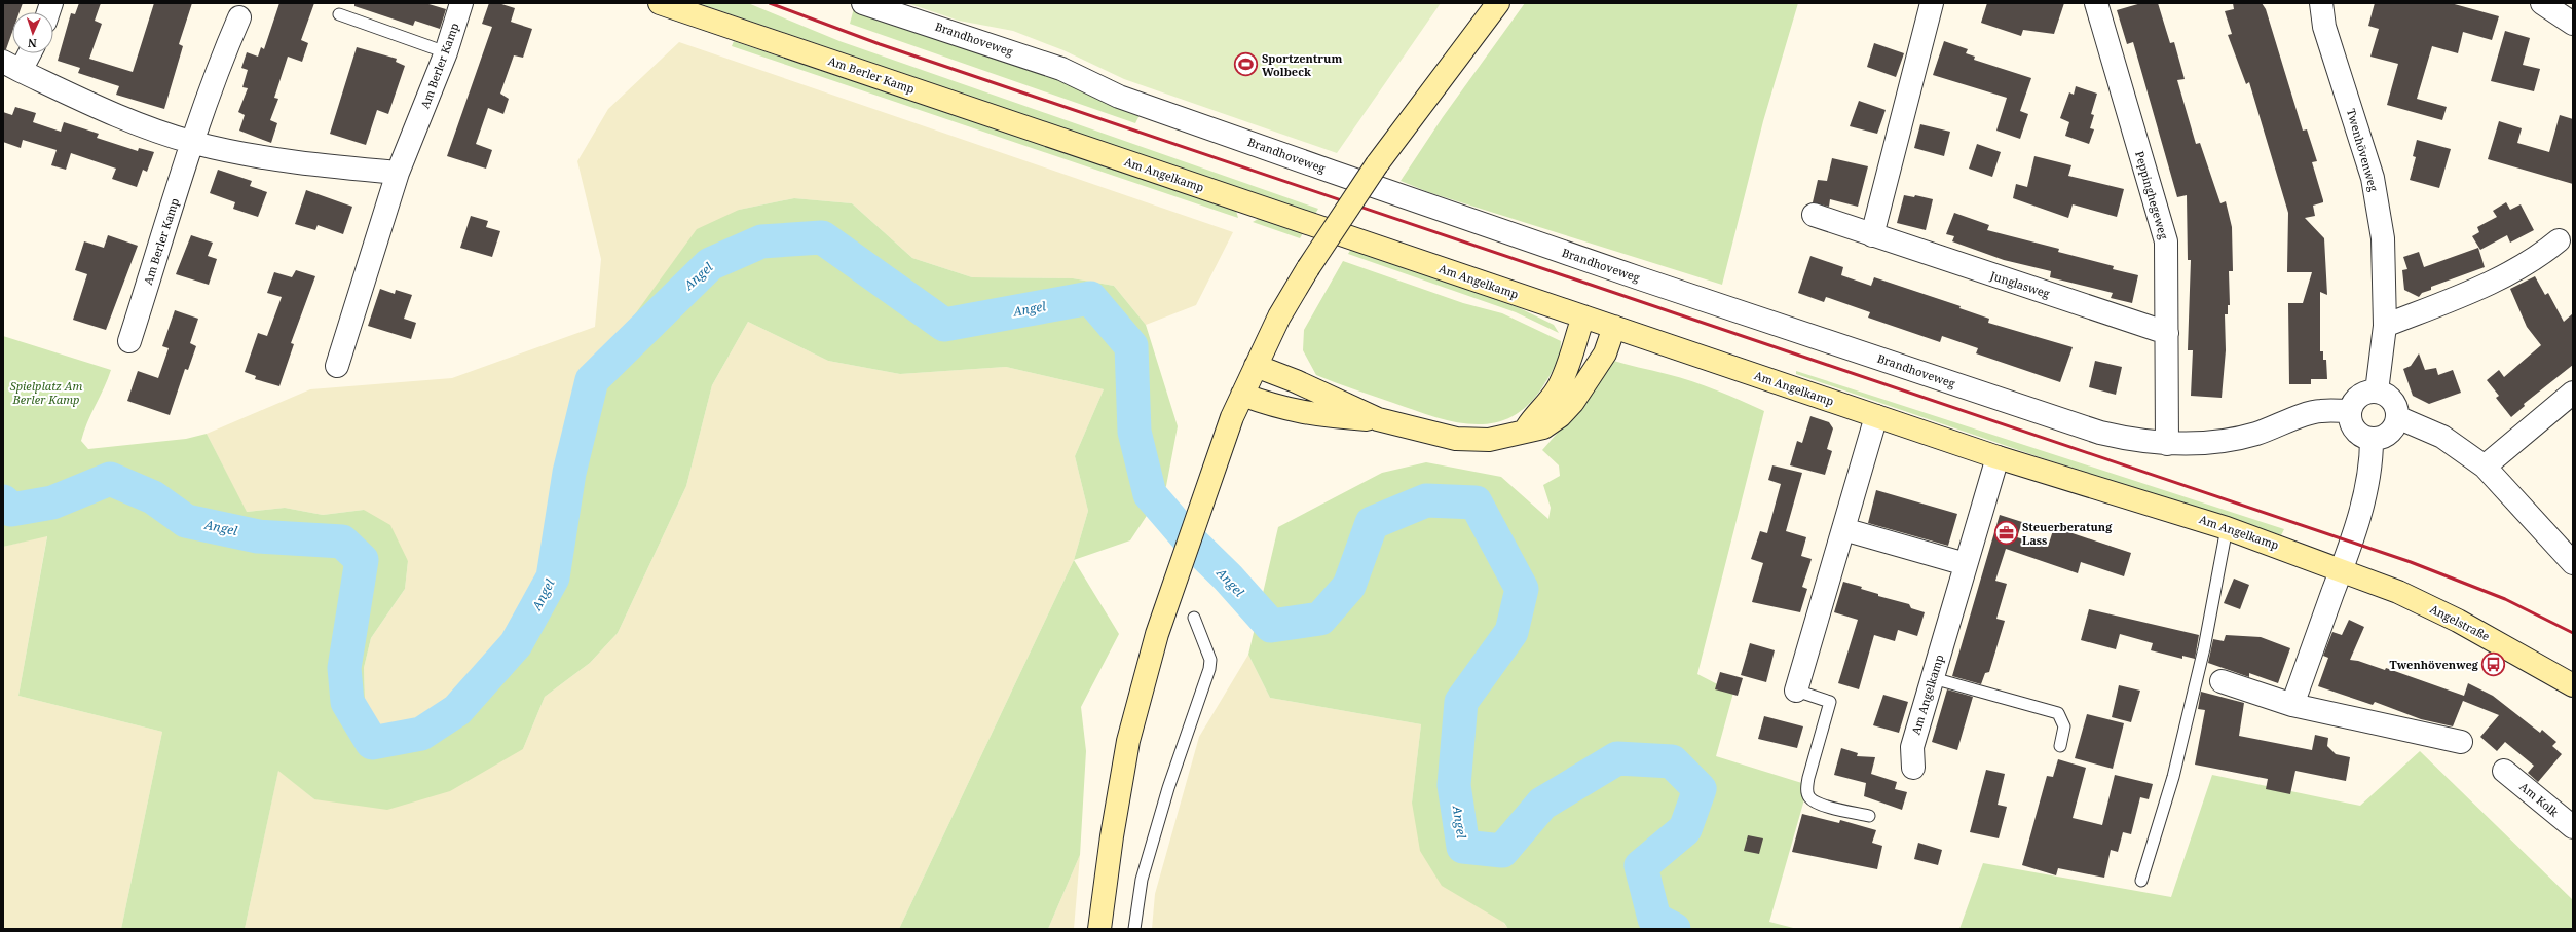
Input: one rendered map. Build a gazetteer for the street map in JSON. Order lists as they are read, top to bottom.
{
  "streets": {
    "street": [
      "Brandhoveweg",
      "Am Berler Kamp",
      "Twenhövenweg",
      "Am Angelkamp",
      "Peppinghegeweg",
      "Junglasweg",
      "Angelstraße",
      "Am Kolk"
    ]
  },
  "crossings": [
    ["Brandhoveweg", "Twenhövenweg"],
    ["Brandhoveweg", "Peppinghegeweg"],
    ["Am Berler Kamp", "Am Angelkamp"],
    ["Am Angelkamp", "Angelstraße"],
    ["Peppinghegeweg", "Junglasweg"]
  ],
  "water": ["Angel"],
  "parks": ["Spielplatz Am Berler Kamp"],
  "places": {
    "sports": ["Sportzentrum Wolbeck"],
    "office": ["Steuerberatung Lass"],
    "bus stop": ["Twenhövenweg"]
  },
  "north": "bottom"
}
